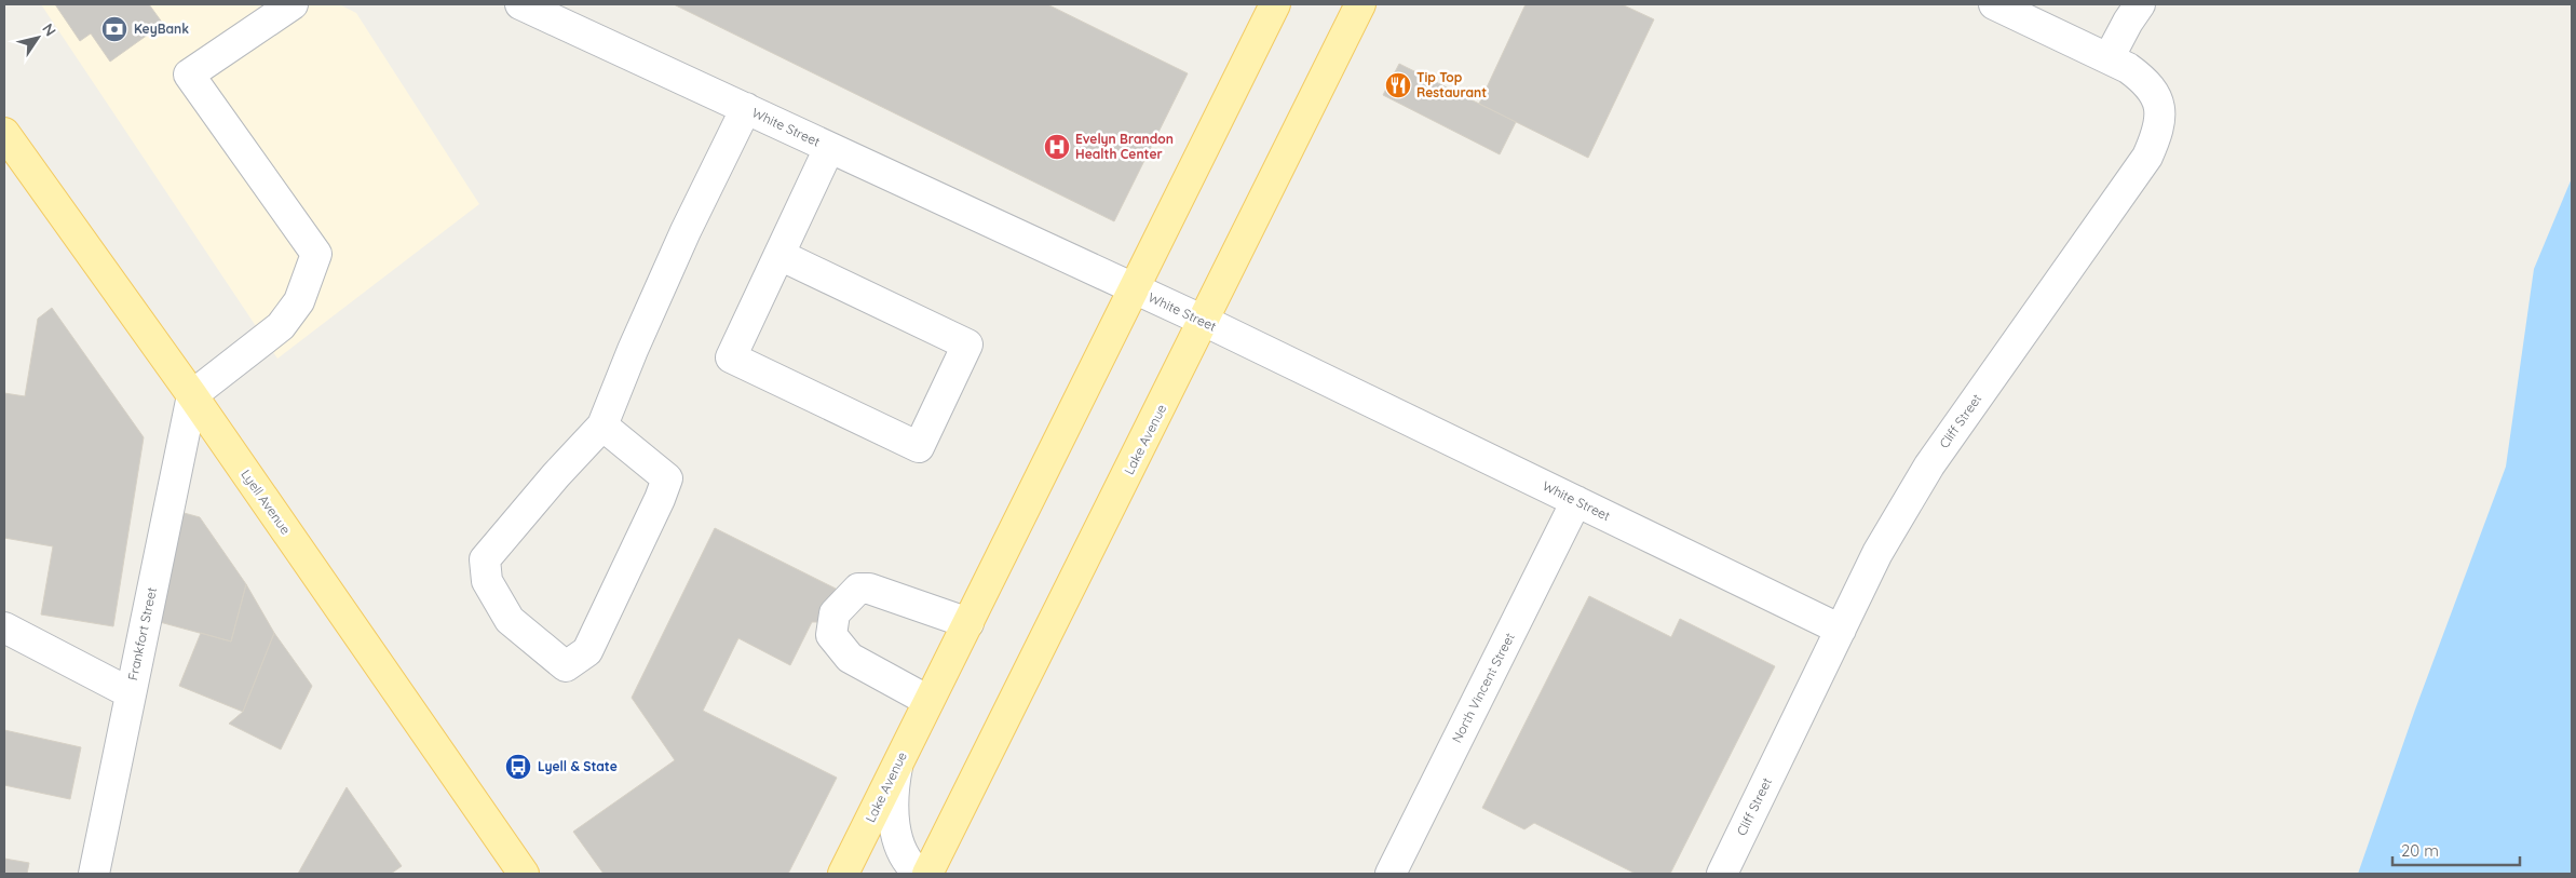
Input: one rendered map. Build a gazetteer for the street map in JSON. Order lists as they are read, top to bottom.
{
  "streets": {
    "main road": ["Lake Avenue", "Lyell Avenue"],
    "street": [
      "White Street",
      "Cliff Street",
      "Frankfort Street",
      "North Vincent Street"
    ]
  },
  "crossings": [
    ["White Street", "Cliff Street"],
    ["White Street", "Lake Avenue"],
    ["White Street", "North Vincent Street"],
    ["Lyell Avenue", "Frankfort Street"]
  ],
  "places": {
    "bank": ["KeyBank"],
    "restaurant": ["Tip Top Restaurant"],
    "hospital": ["Evelyn Brandon Health Center"],
    "bus stop": ["Lyell & State"]
  },
  "scale_bar": "20 m",
  "north": "top right"
}
